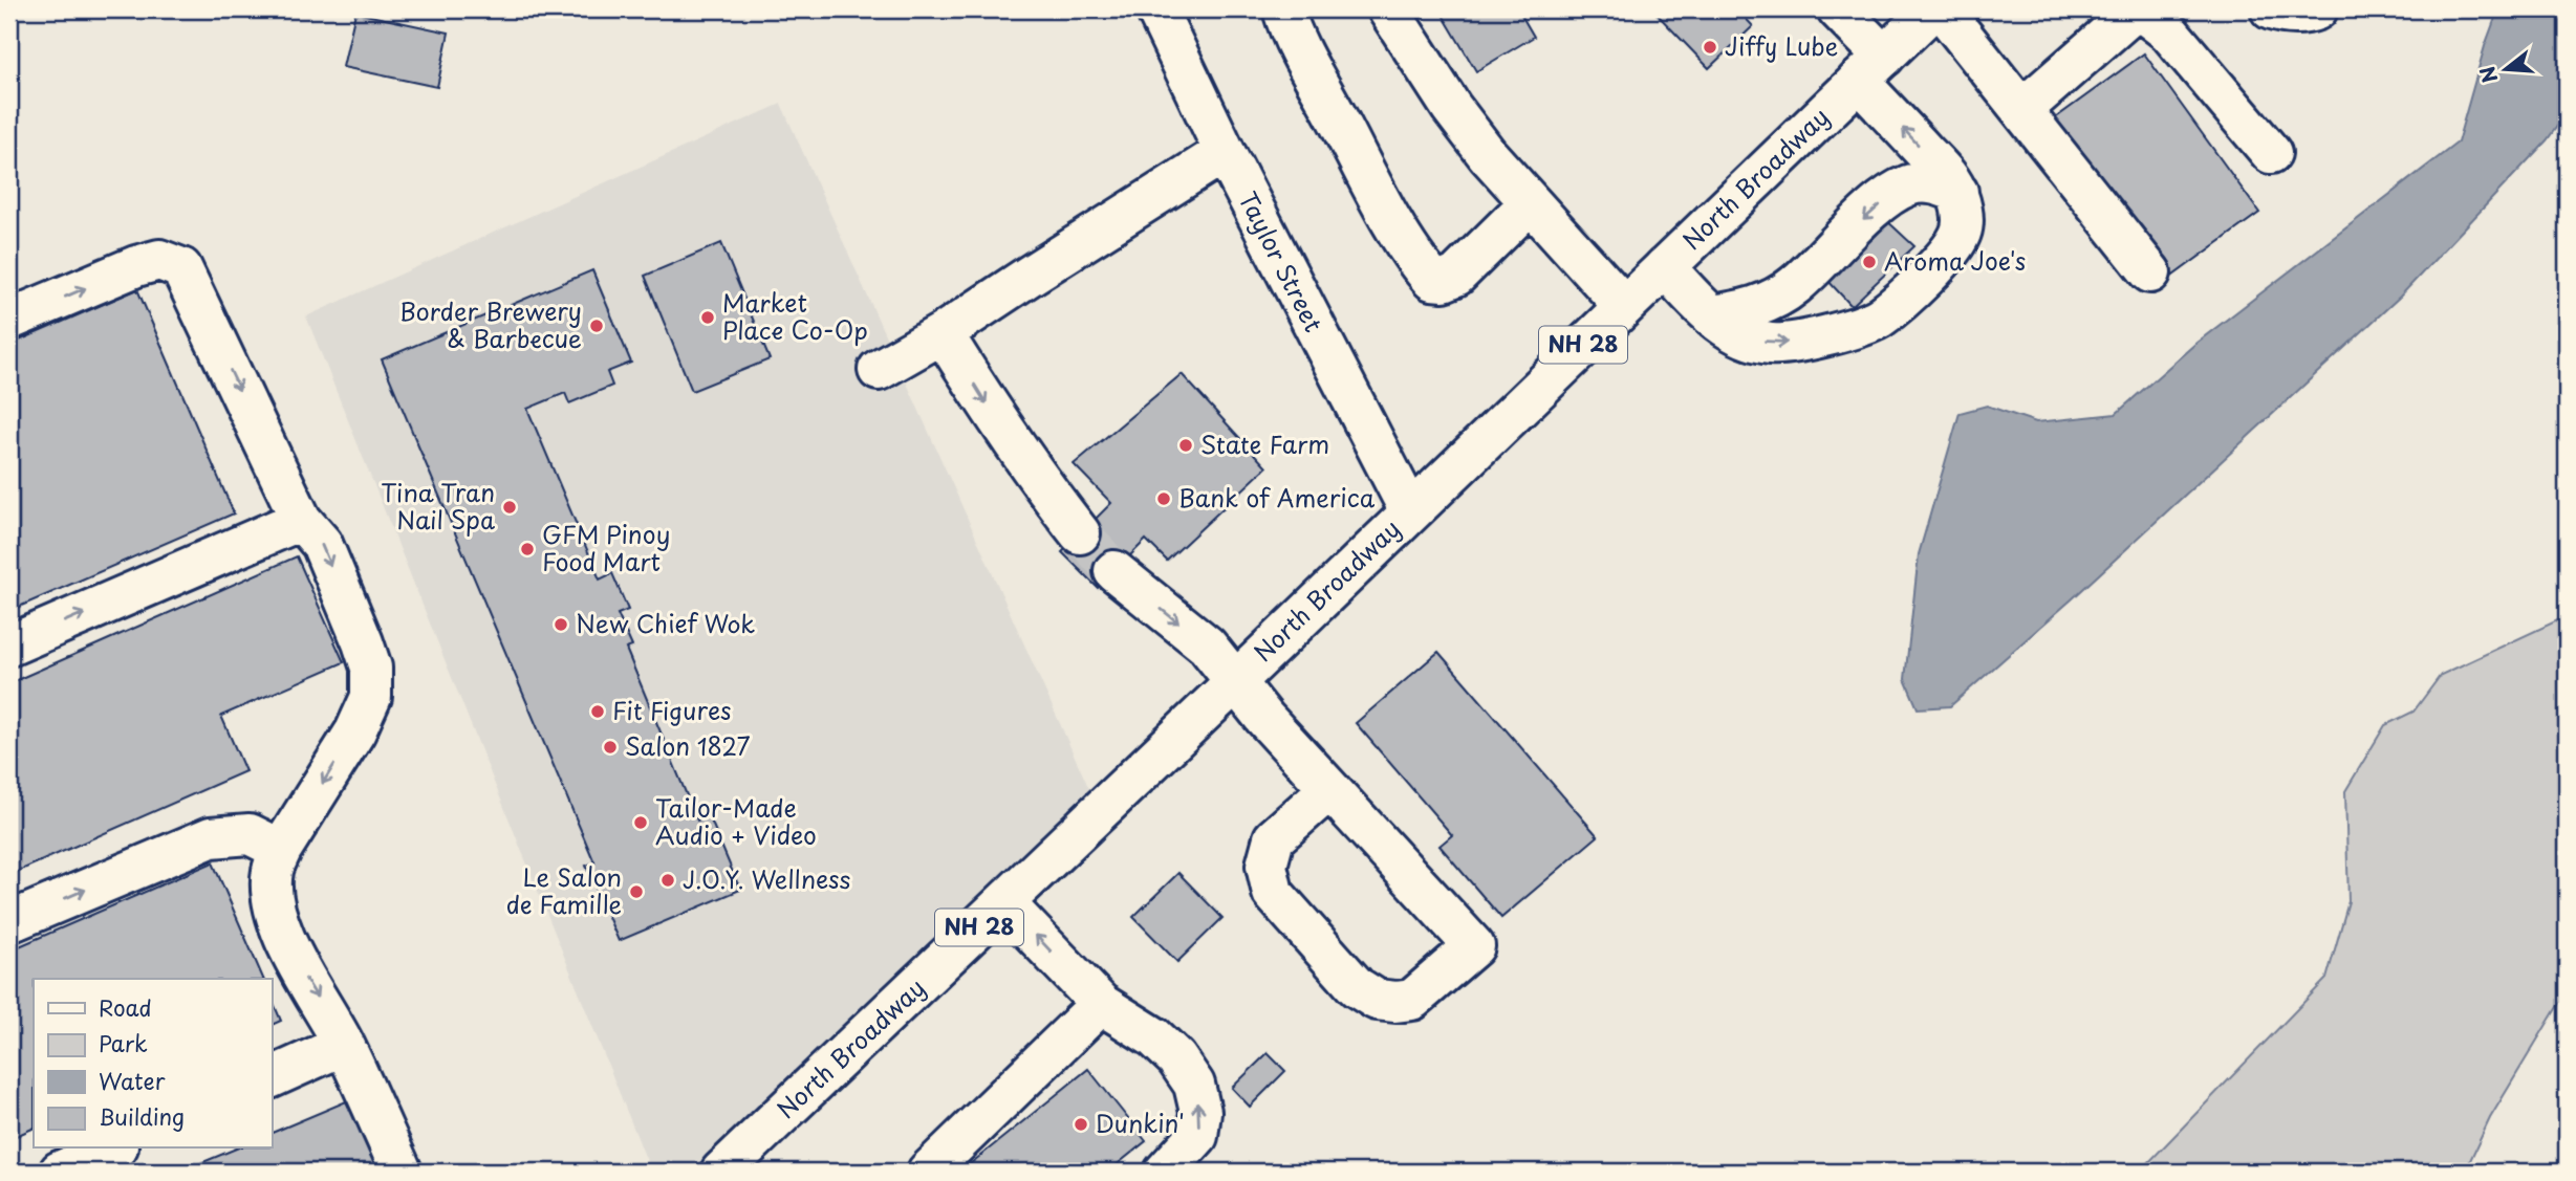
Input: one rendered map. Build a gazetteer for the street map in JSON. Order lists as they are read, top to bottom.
{
  "streets": {
    "main road": ["North Broadway", "Taylor Street", "NH 28"]
  },
  "crossings": [
    ["North Broadway", "Taylor Street"]
  ],
  "places": [
    "Jiffy Lube",
    "Aroma Joe's",
    "Market Place Co-Op",
    "Border Brewery & Barbecue",
    "State Farm",
    "Bank of America",
    "Tina Tran Nail Spa",
    "GFM Pinoy Food Mart",
    "New Chief Wok",
    "Fit Figures",
    "Salon 1827",
    "Tailor-Made Audio + Video",
    "J.O.Y. Wellness",
    "Le Salon de Famille",
    "Dunkin'"
  ],
  "legend": [
    "Road",
    "Park",
    "Water",
    "Building"
  ],
  "north": "left"
}
